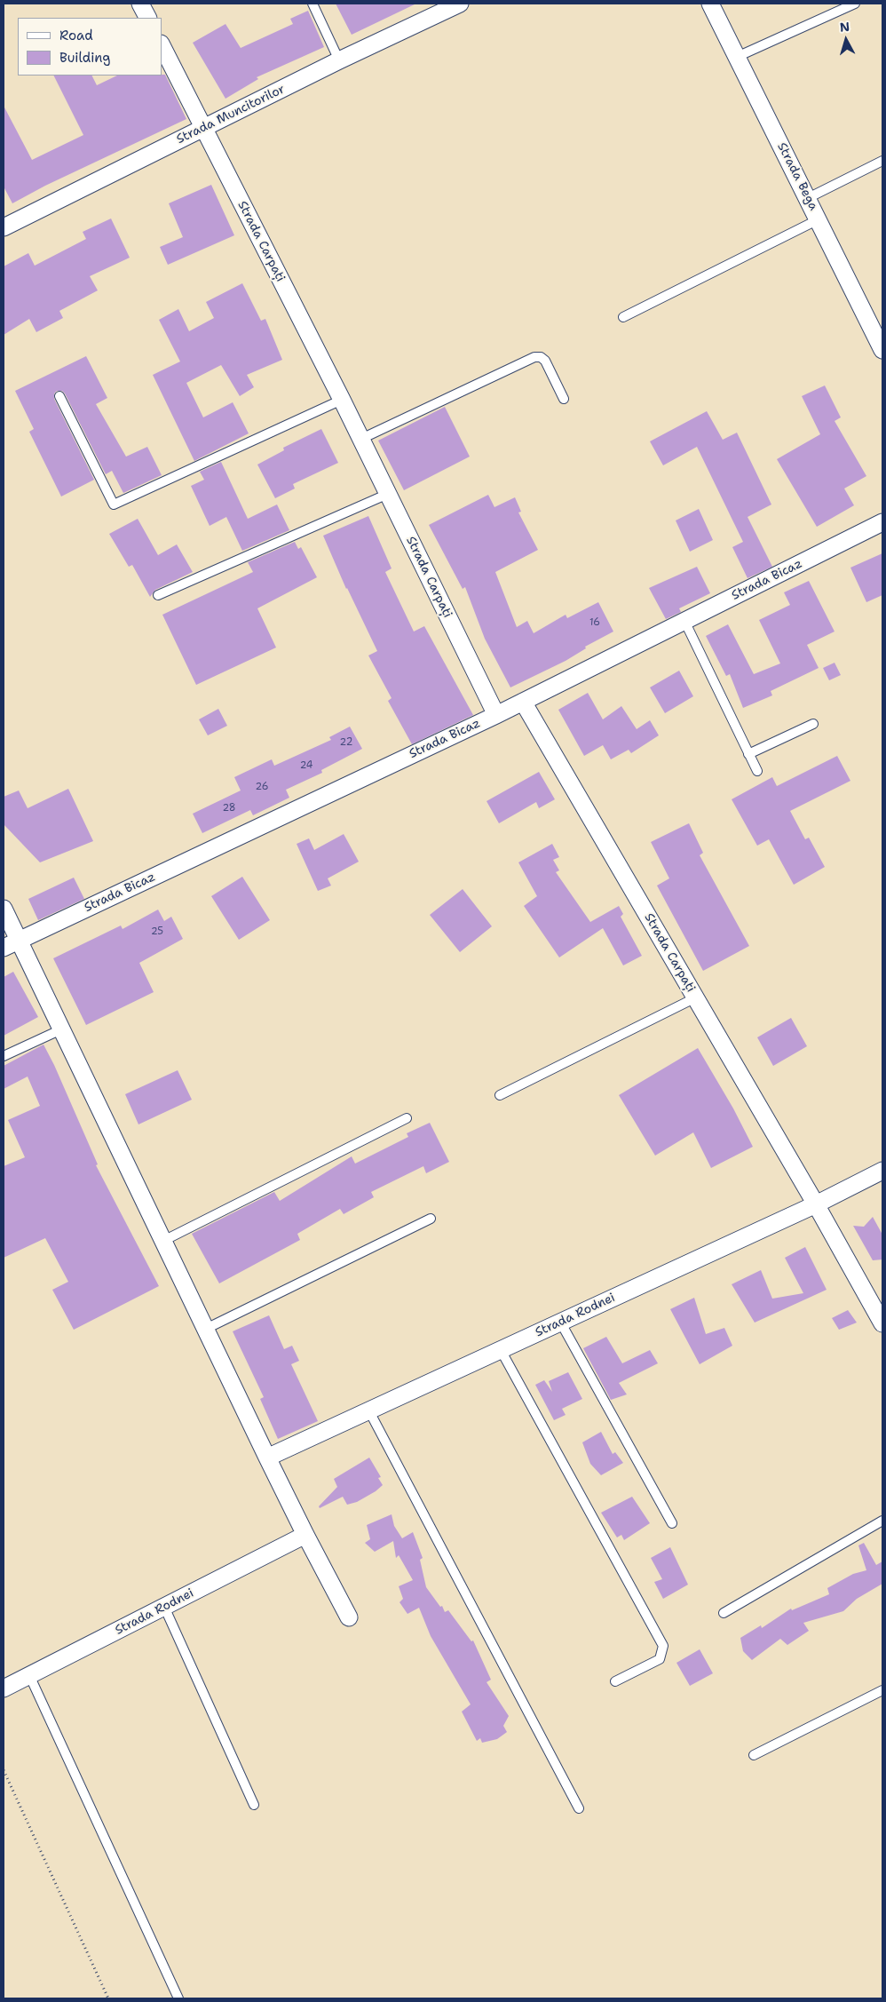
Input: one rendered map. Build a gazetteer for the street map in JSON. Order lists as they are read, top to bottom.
{
  "streets": {
    "street": [
      "Strada Muncitorilor",
      "Strada Bega",
      "Strada Carpați",
      "Strada Bicaz",
      "Strada Rodnei"
    ]
  },
  "crossings": [
    ["Strada Muncitorilor", "Strada Carpați"],
    ["Strada Carpați", "Strada Bicaz"],
    ["Strada Carpați", "Strada Rodnei"]
  ],
  "house_numbers": [
    "16",
    "22",
    "24",
    "26",
    "28",
    "25"
  ],
  "legend": ["Road", "Building"],
  "north": "top"
}
